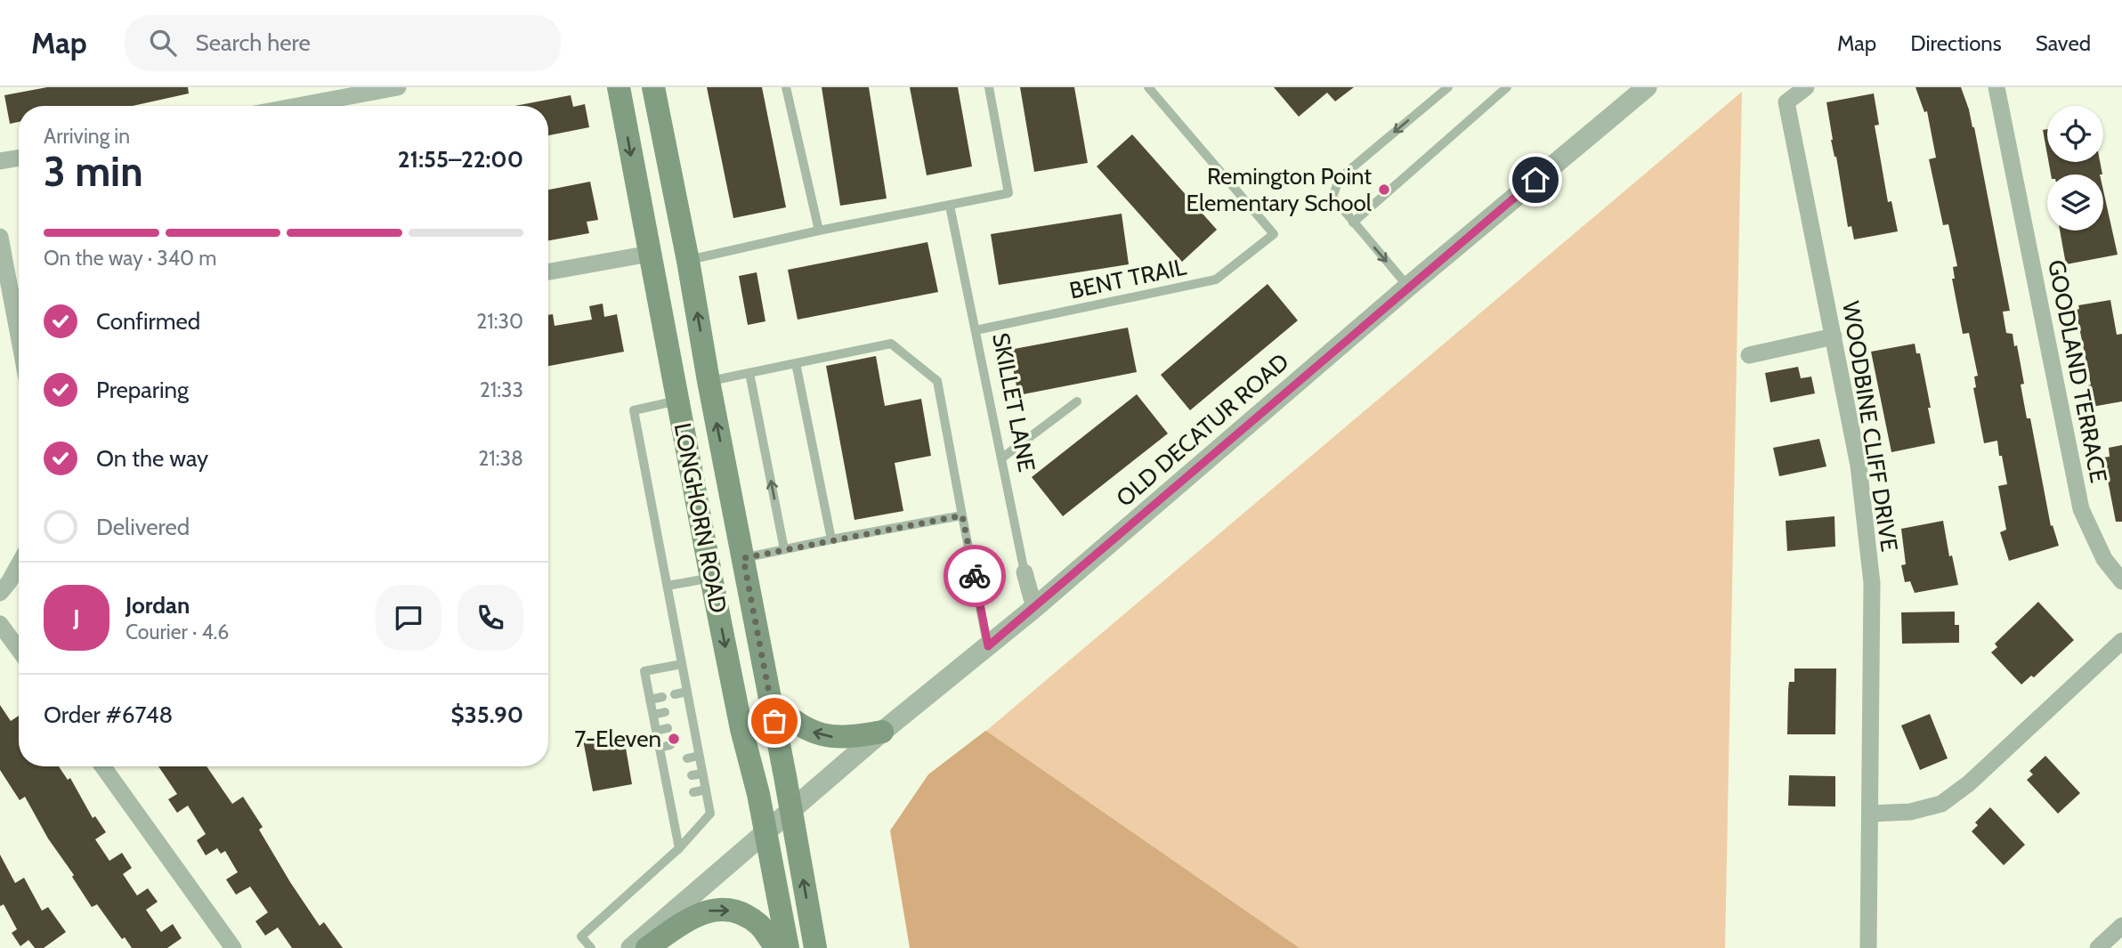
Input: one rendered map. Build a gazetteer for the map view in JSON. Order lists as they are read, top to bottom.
{
  "streets": {
    "main road": ["LONGHORN ROAD"],
    "street": [
      "GOODLAND TERRACE",
      "SKILLET LANE",
      "WOODBINE CLIFF DRIVE",
      "OLD DECATUR ROAD"
    ],
    "lane": ["BENT TRAIL"]
  },
  "crossings": [
    ["BENT TRAIL", "SKILLET LANE"],
    ["SKILLET LANE", "OLD DECATUR ROAD"],
    ["OLD DECATUR ROAD", "LONGHORN ROAD"]
  ],
  "places": ["Remington Point Elementary School", "7-Eleven"],
  "page": {
    "header": "Map",
    "search": "Search here",
    "nav": ["Map", "Directions", "Saved"],
    "heading": ["3 min", "Arriving in", "21:55–22:00"],
    "panel": [
      "Jordan",
      "Courier · 4.6",
      "Order #6748",
      "$35.90"
    ],
    "bar": "On the way · 340 m",
    "list": [
      ["Confirmed", "21:30"],
      ["Preparing", "21:33"],
      ["On the way", "21:38"],
      "Delivered"
    ],
    "round": "J"
  }
}
